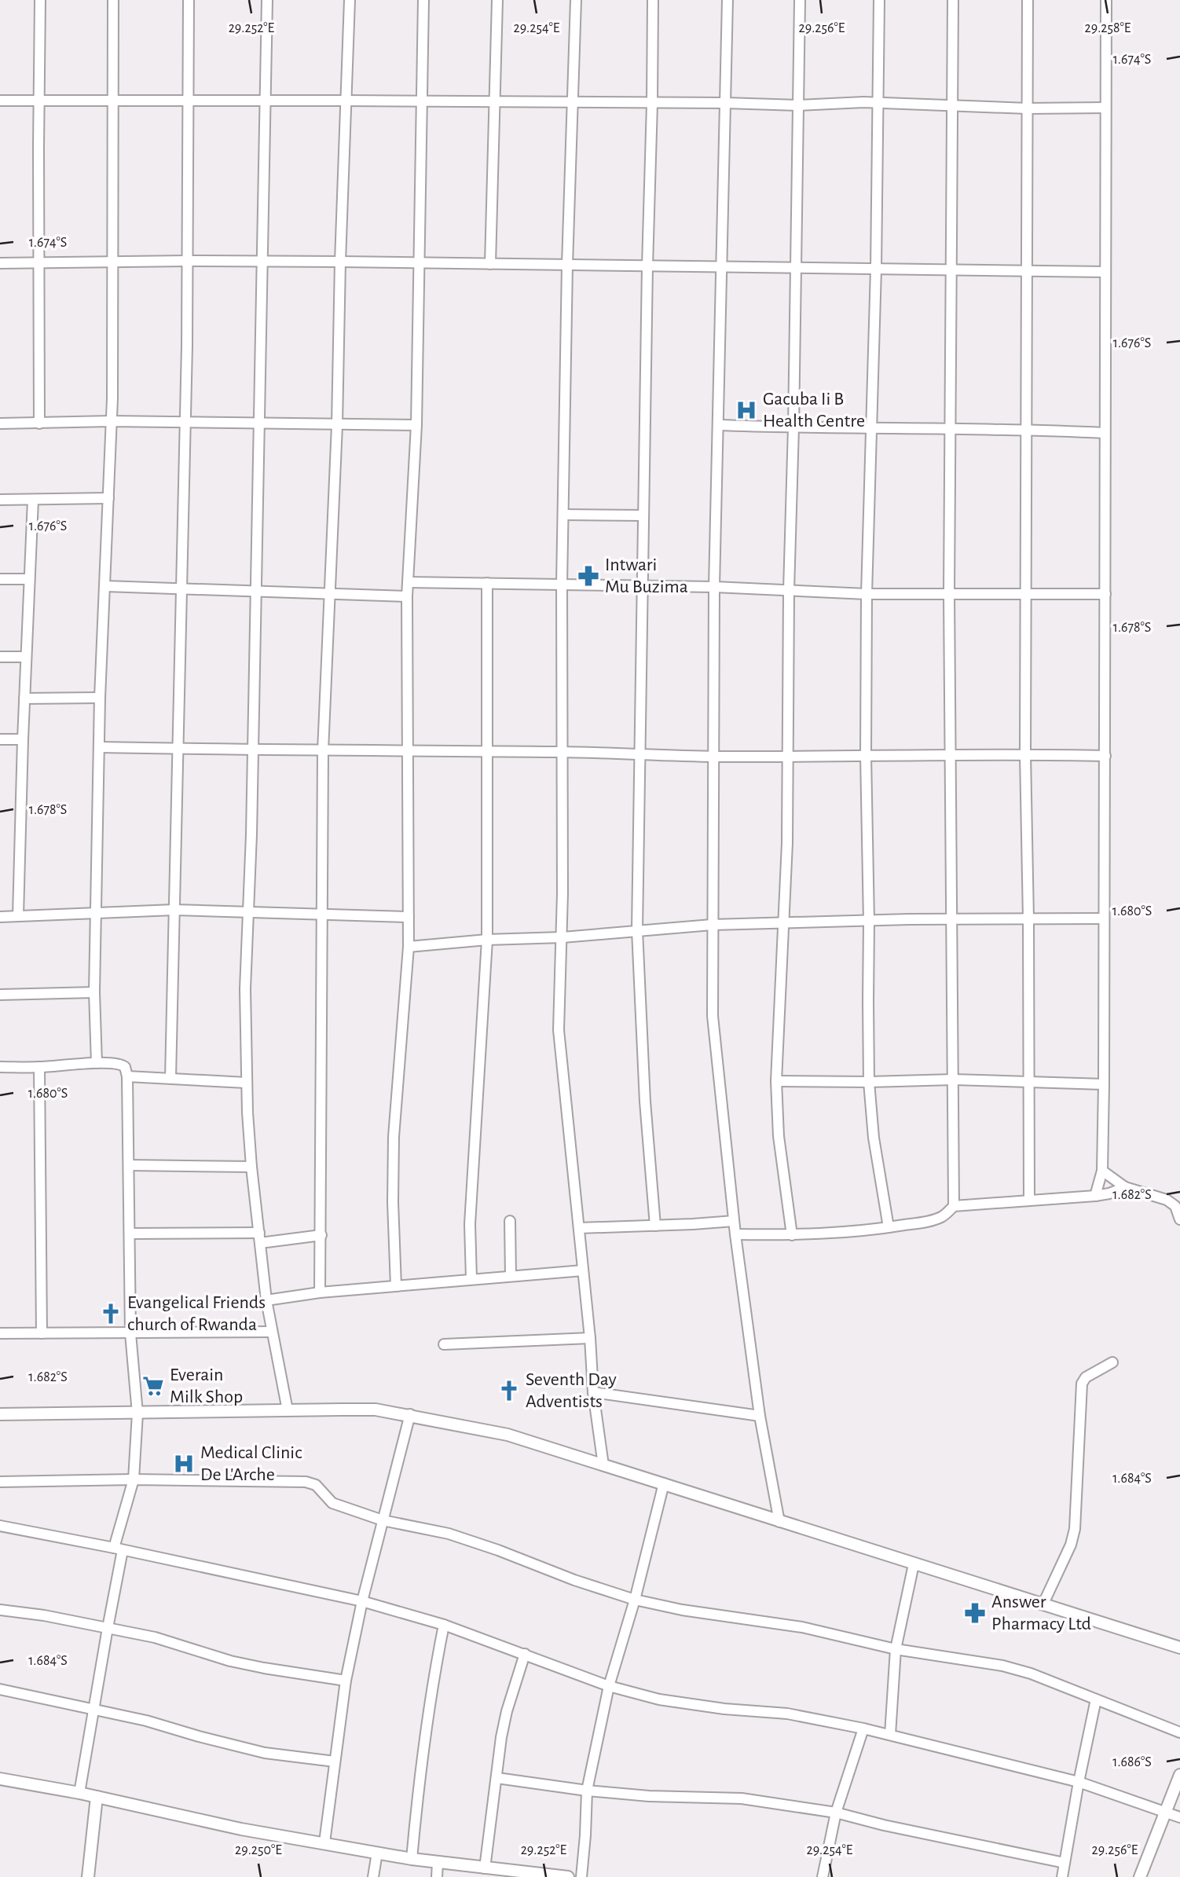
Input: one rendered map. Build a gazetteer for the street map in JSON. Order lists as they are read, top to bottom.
{
  "places": {
    "hospital": ["Gacuba Ii B Health Centre", "Medical Clinic De L'Arche"],
    "pharmacy": ["Intwari Mu Buzima", "Answer Pharmacy Ltd"],
    "church": ["Evangelical Friends church of Rwanda", "Seventh Day Adventists"],
    "supermarket": ["Everain Milk Shop"]
  },
  "coordinates": [
    "29.252°E",
    "29.254°E",
    "29.256°E",
    "29.258°E",
    "1.674°S",
    "1.676°S",
    "1.678°S",
    "1.680°S",
    "1.682°S",
    "1.684°S",
    "1.686°S",
    "29.250°E"
  ]
}
